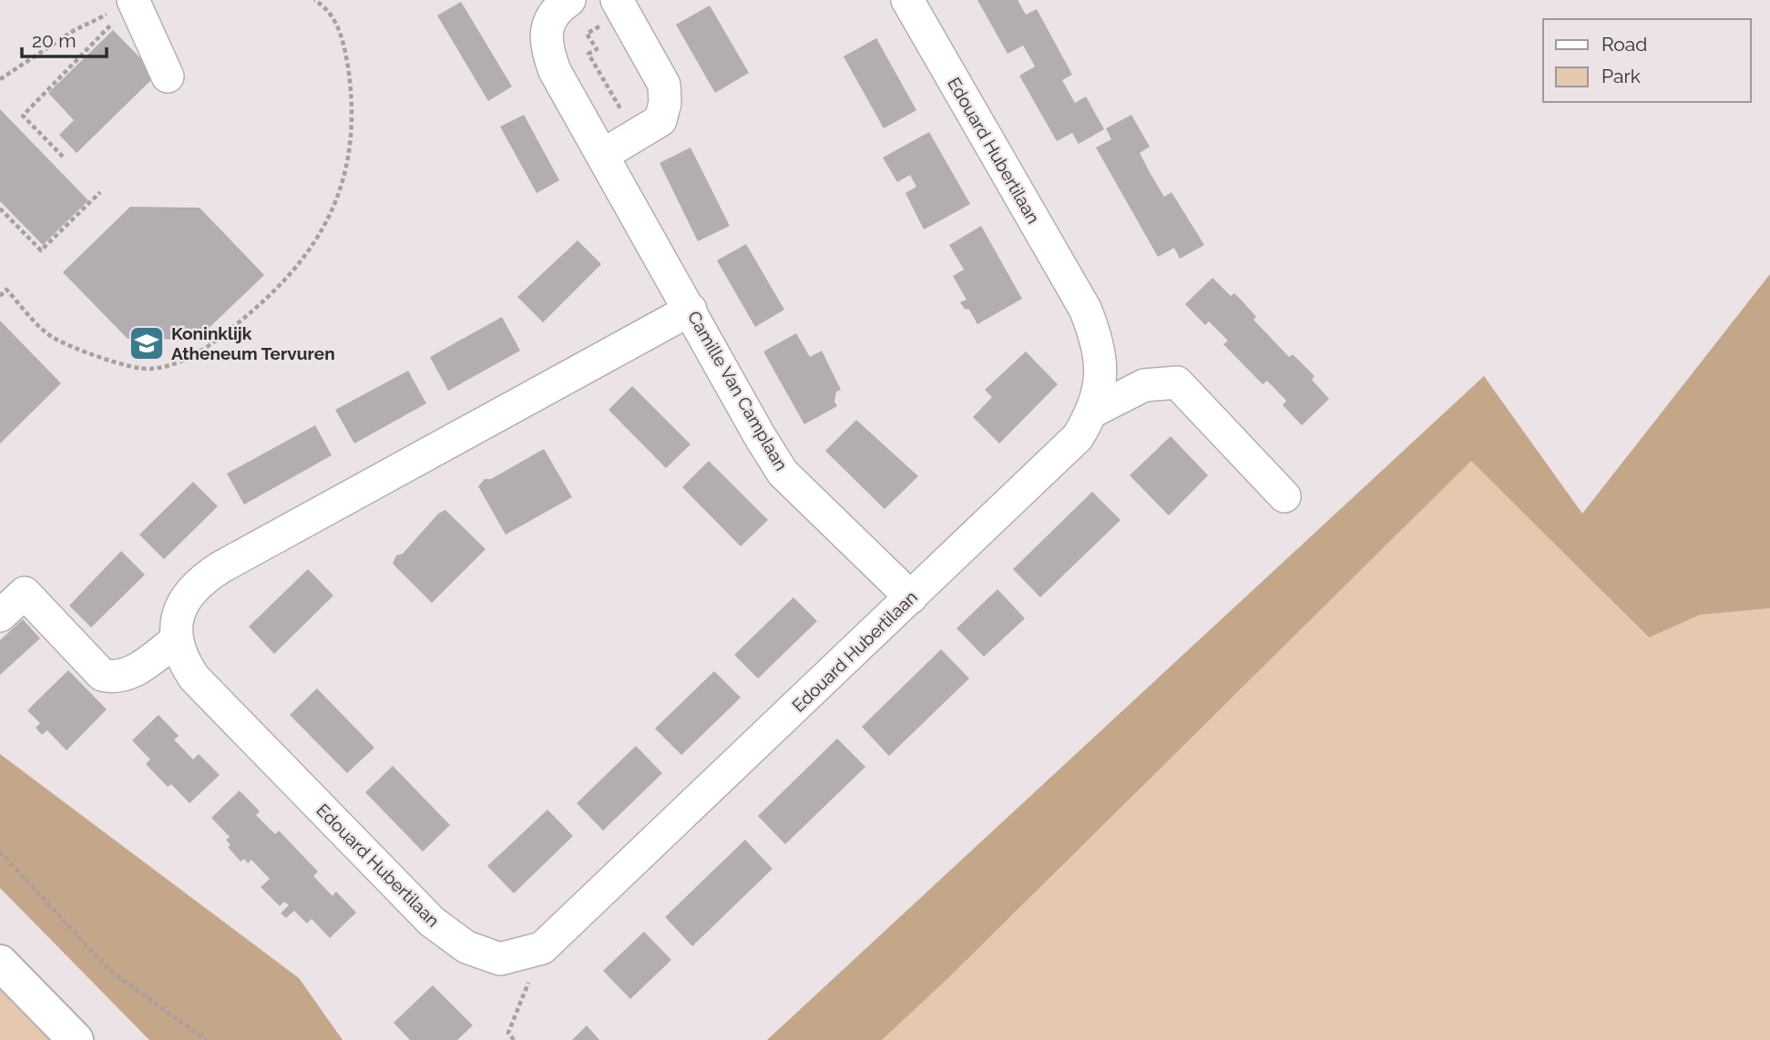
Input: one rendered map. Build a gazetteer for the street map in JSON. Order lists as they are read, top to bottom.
{
  "streets": {
    "street": ["Edouard Hubertilaan", "Camille Van Camplaan"]
  },
  "crossings": [
    ["Edouard Hubertilaan", "Camille Van Camplaan"]
  ],
  "places": {
    "school or university": ["Koninklijk Atheneum Tervuren"]
  },
  "legend": ["Road", "Park"],
  "scale_bar": "20 m"
}
